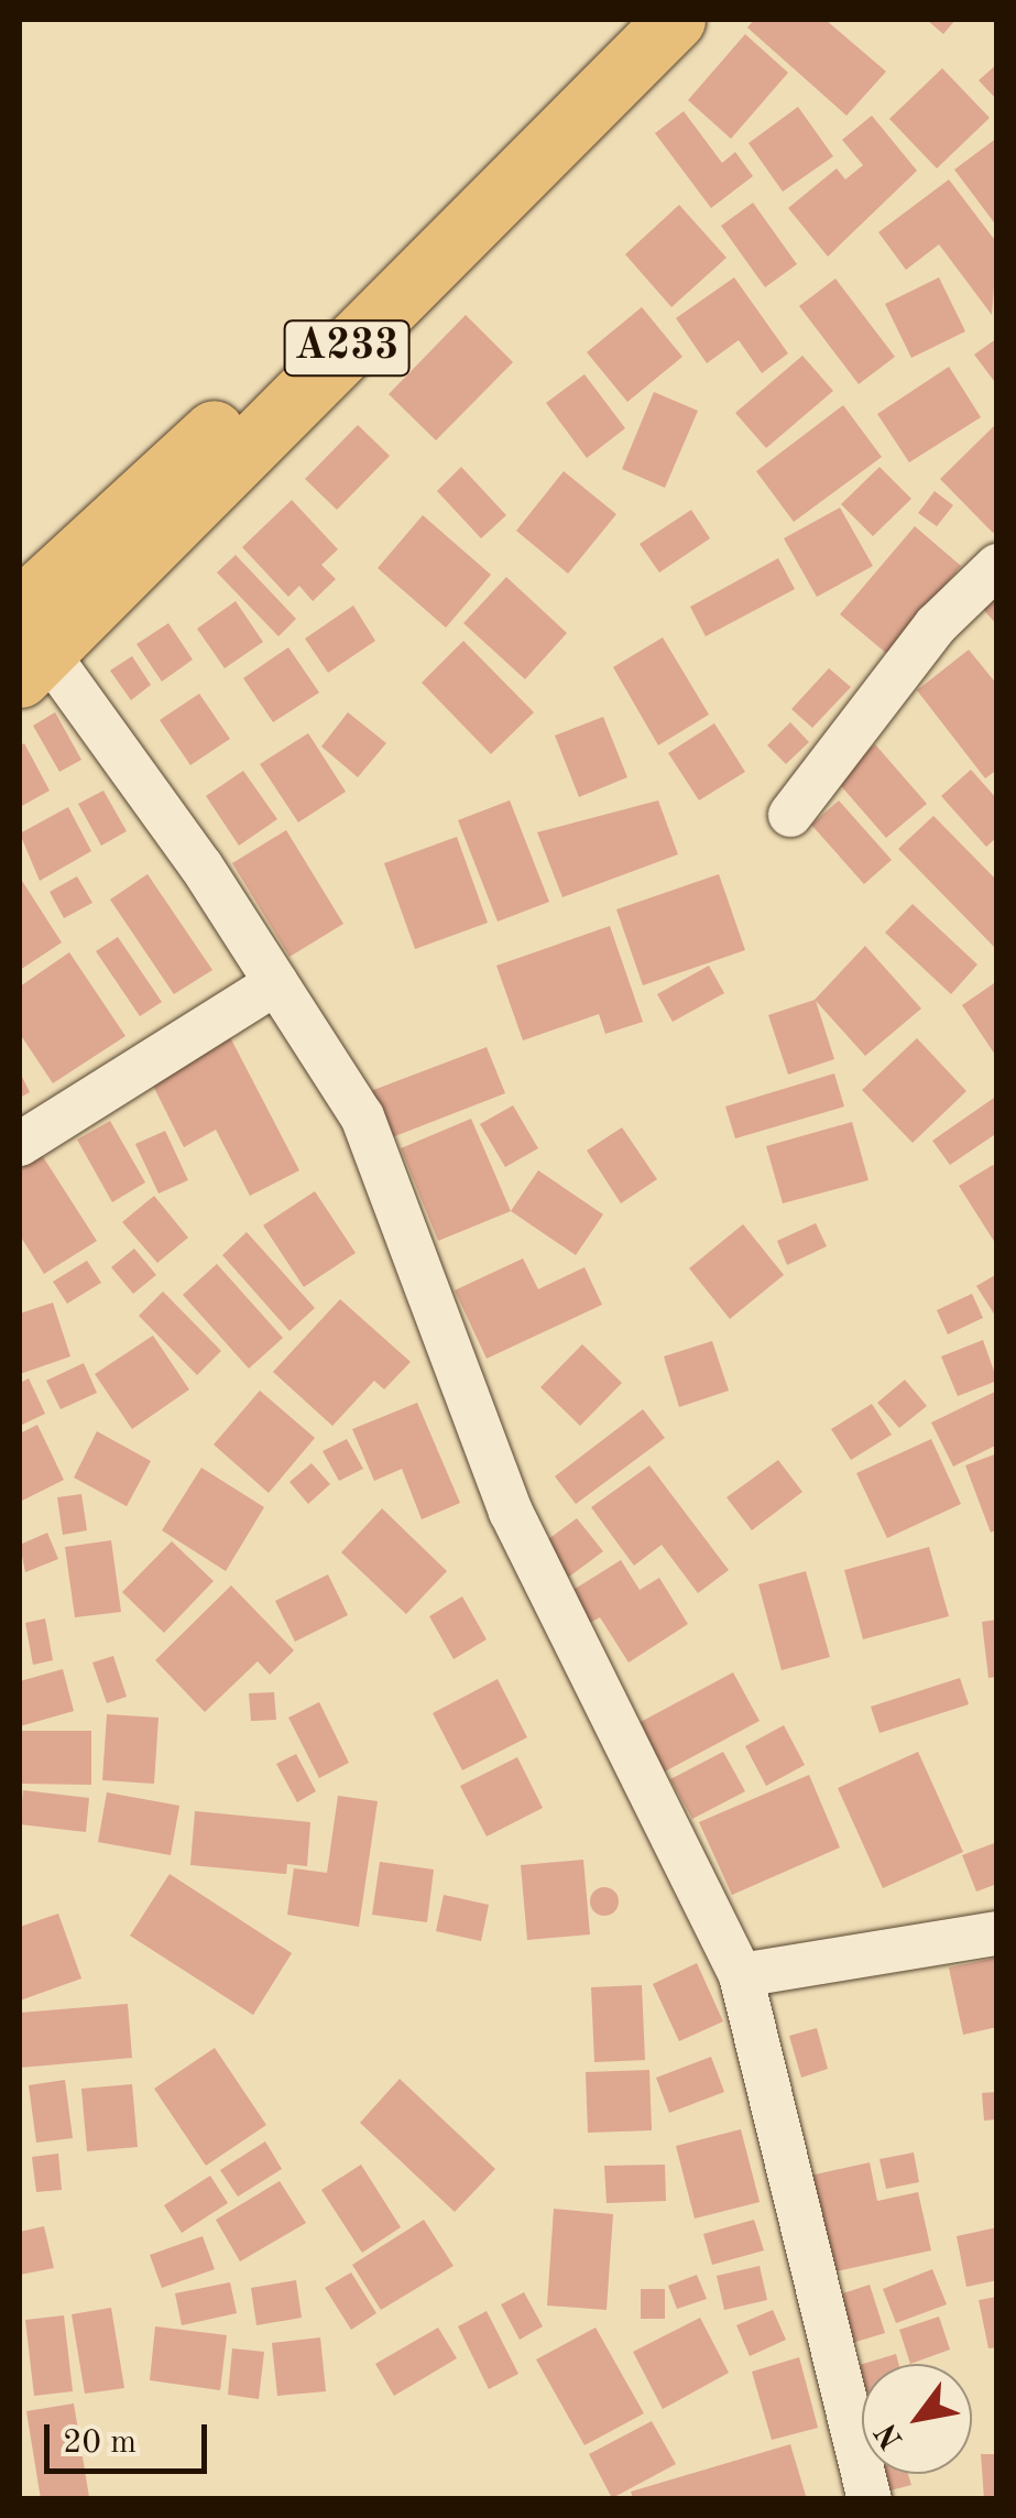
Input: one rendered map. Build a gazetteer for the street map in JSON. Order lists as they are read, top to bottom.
{
  "streets": {
    "highway": ["A233"]
  },
  "scale_bar": "20 m",
  "north": "bottom left"
}
